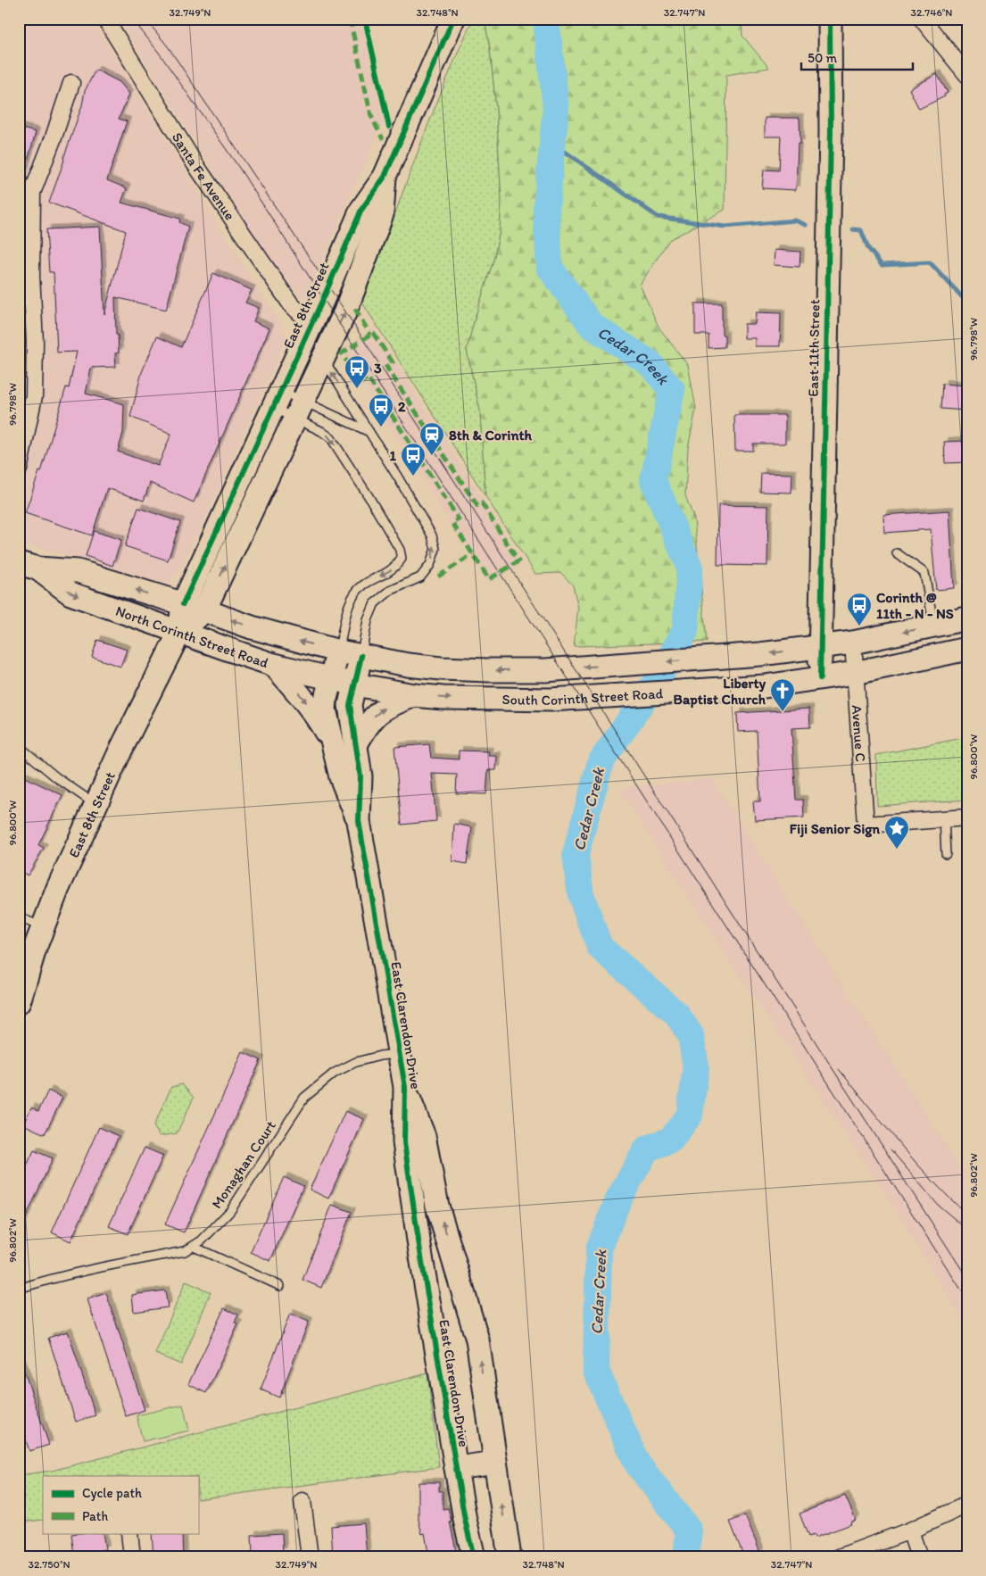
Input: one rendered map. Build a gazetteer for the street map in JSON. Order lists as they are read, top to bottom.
{
  "streets": {
    "street": [
      "Santa Fe Avenue",
      "East 8th Street",
      "East 11th Street",
      "North Corinth Street Road",
      "South Corinth Street Road",
      "Avenue C",
      "East Clarendon Drive"
    ],
    "lane": ["Monaghan Court"]
  },
  "crossings": [
    ["Santa Fe Avenue", "East 8th Street"],
    ["East 8th Street", "North Corinth Street Road"],
    ["East 11th Street", "South Corinth Street Road"],
    ["North Corinth Street Road", "South Corinth Street Road"],
    ["North Corinth Street Road", "East Clarendon Drive"],
    ["South Corinth Street Road", "Avenue C"],
    ["South Corinth Street Road", "East Clarendon Drive"],
    ["East Clarendon Drive", "Monaghan Court"]
  ],
  "water": ["Cedar Creek"],
  "places": {
    "bus stop": [
      "3",
      "2",
      "1",
      "Corinth @ 11th - N - NS"
    ],
    "station": ["8th & Corinth"],
    "church": ["Liberty Baptist Church"],
    "place": ["Fiji Senior Sign"]
  },
  "legend": ["Cycle path", "Path"],
  "scale_bar": "50 m",
  "coordinates": [
    "32.749°N",
    "32.748°N",
    "32.747°N",
    "32.746°N",
    "96.798°W",
    "96.800°W",
    "96.802°W",
    "32.750°N"
  ]
}
